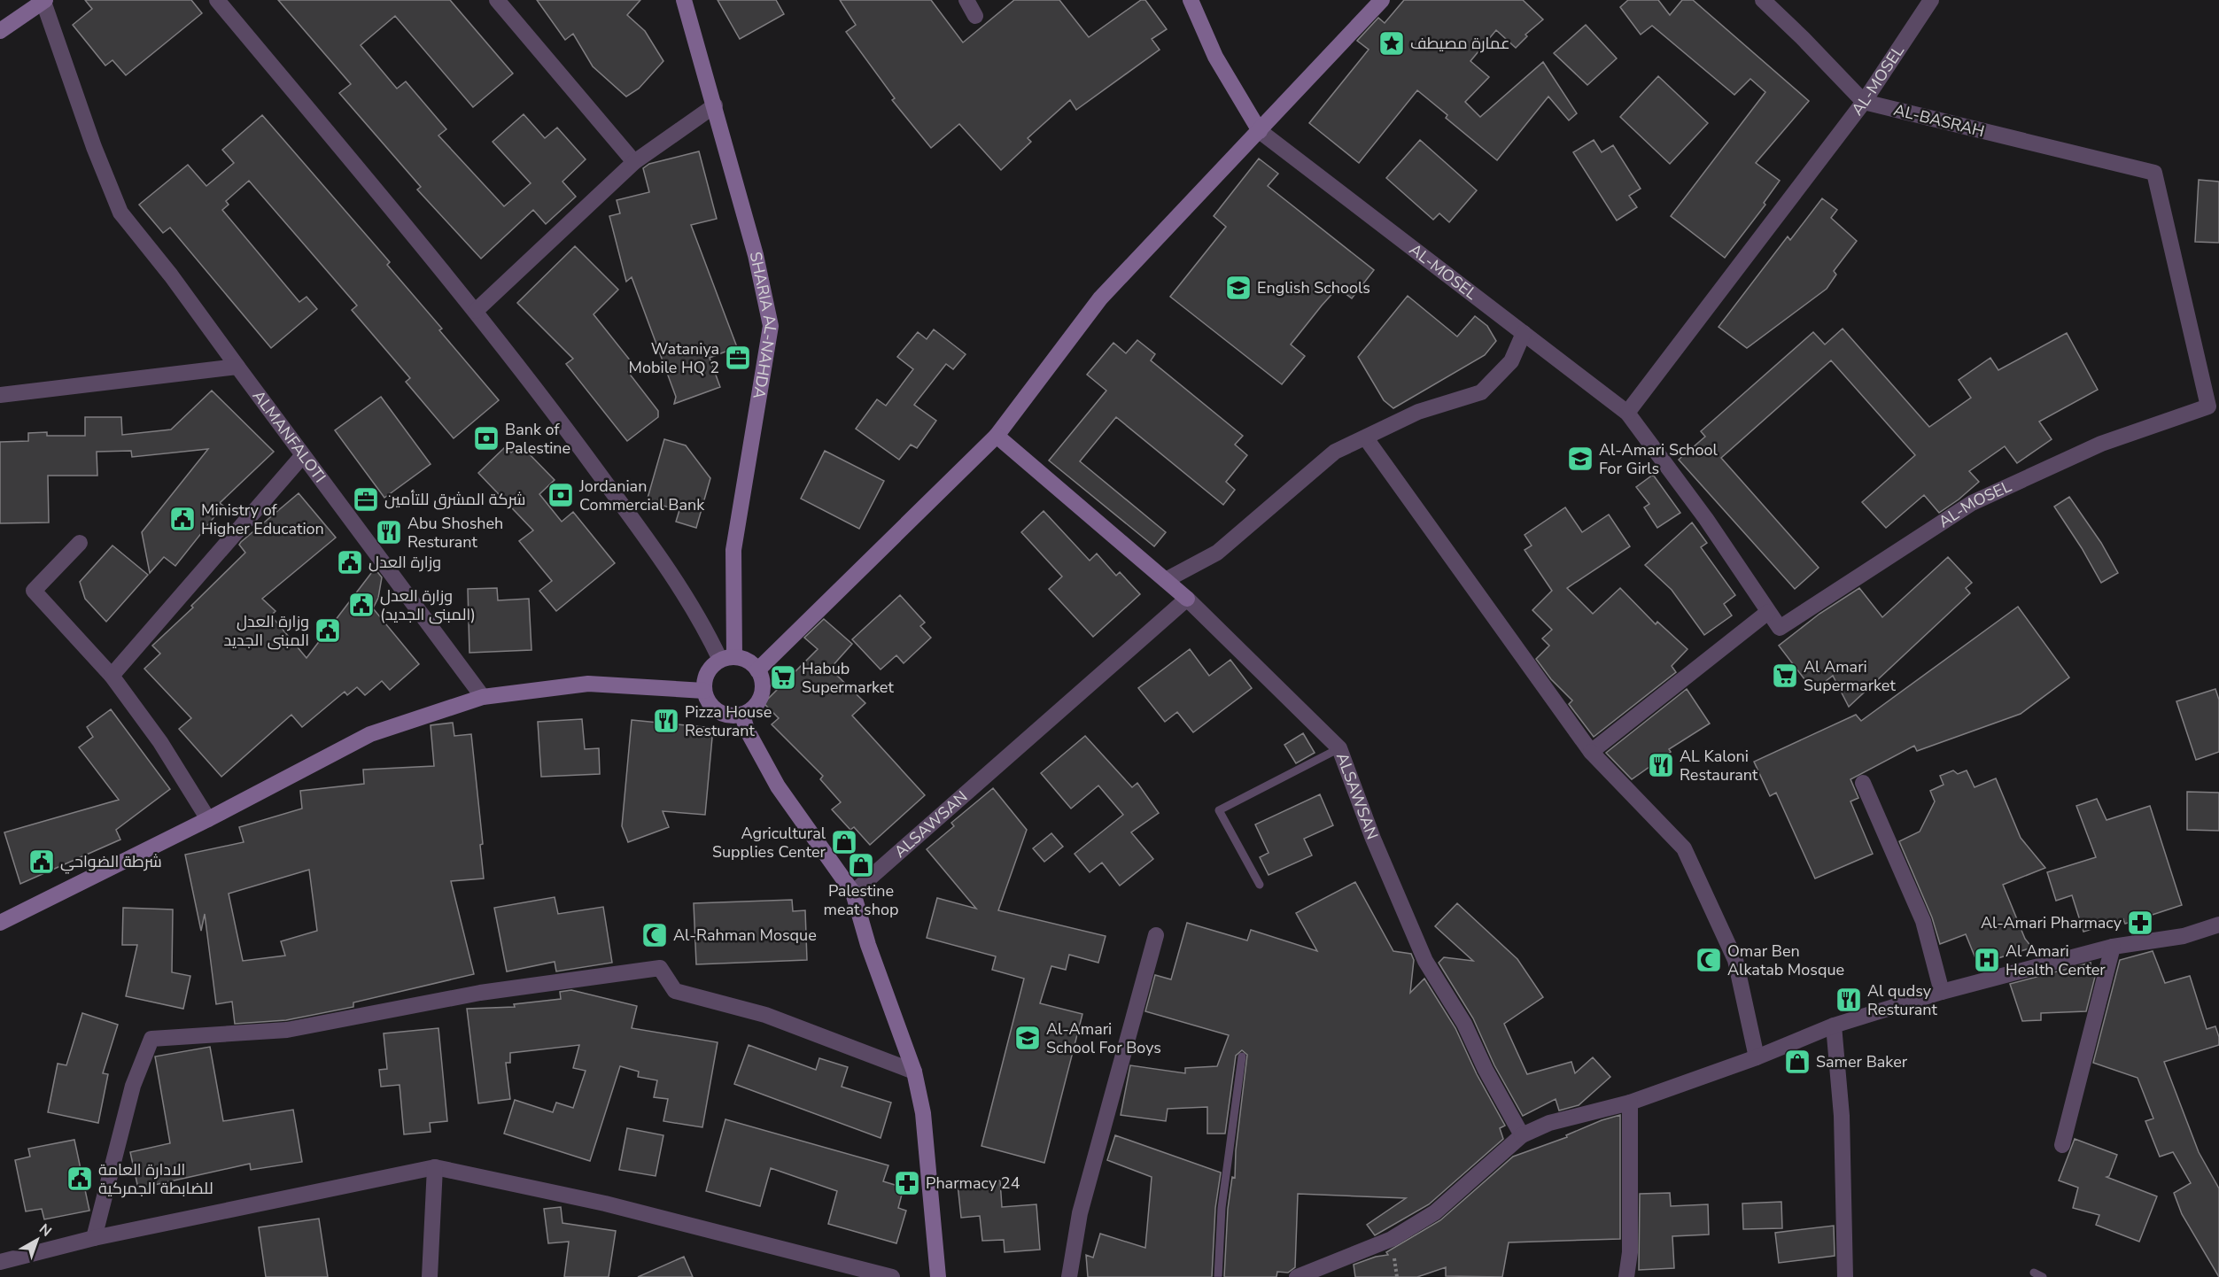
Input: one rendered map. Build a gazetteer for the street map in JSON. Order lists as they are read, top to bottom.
{
  "streets": {
    "street": [
      "AL-MOSEL",
      "AL-BASRAH",
      "SHARIA AL-NAHDA",
      "ALMANFALOTI",
      "ALSAWSAN"
    ]
  },
  "crossings": [
    ["AL-MOSEL", "AL-BASRAH"]
  ],
  "places": {
    "place": ["عمارة مصيطف"],
    "school or university": ["English Schools", "Al-Amari School For Girls", "Al-Amari School For Boys"],
    "office": ["Wataniya Mobile HQ 2", "شركة المشرق للتأمين"],
    "bank": ["Bank of Palestine", "Jordanian Commercial Bank"],
    "public building": [
      "Ministry of Higher Education",
      "وزارة العدل",
      "وزارة العدل (المبنى الجديد)",
      "وزارة العدل المبنى الجديد",
      "شرطة الضواحي",
      "الادارة العامة للضابطة الجمركية"
    ],
    "restaurant": [
      "Abu Shosheh Resturant",
      "Pizza House Resturant",
      "AL Kaloni Restaurant",
      "Al qudsy Resturant"
    ],
    "supermarket": ["Al Amari Supermarket", "Habub Supermarket"],
    "shop": ["Agricultural Supplies Center", "Palestine meat shop", "Samer Baker"],
    "pharmacy": ["Al-Amari Pharmacy", "Pharmacy 24"],
    "mosque": ["Al-Rahman Mosque", "Omar Ben Alkatab Mosque"],
    "hospital": ["Al Amari Health Center"]
  },
  "north": "top right"
}
